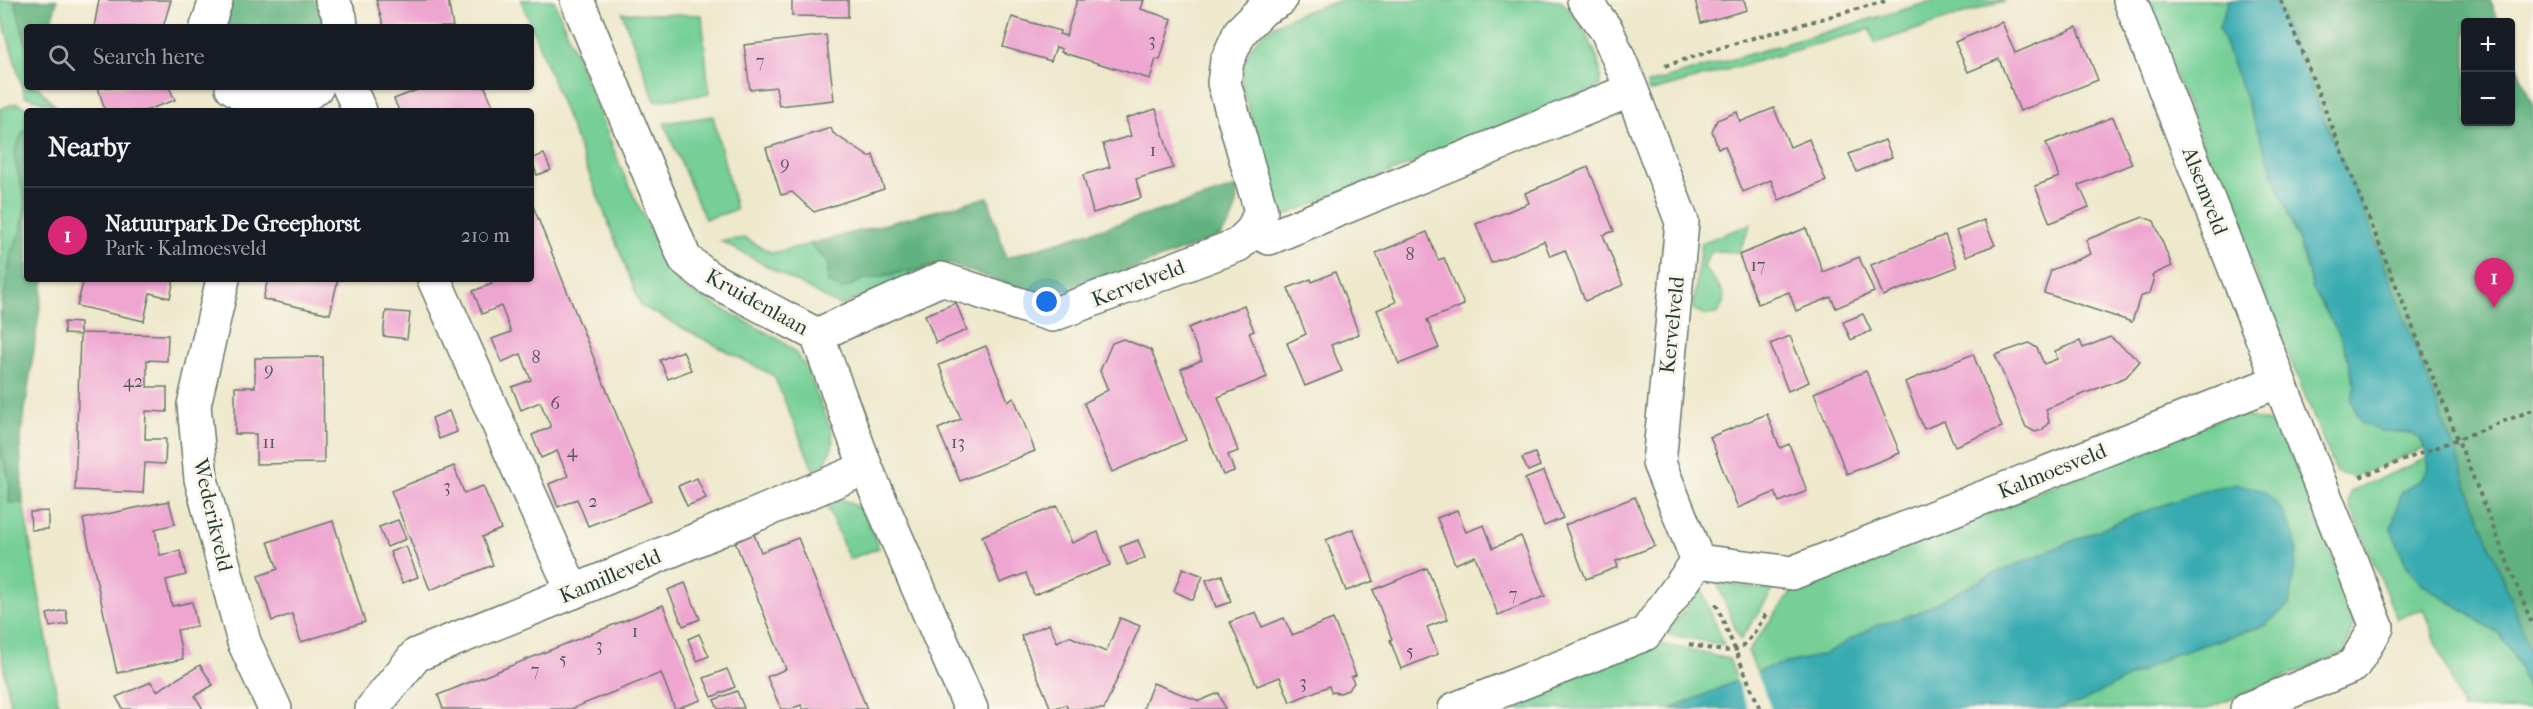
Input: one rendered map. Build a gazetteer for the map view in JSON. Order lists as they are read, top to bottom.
{
  "streets": {
    "street": [
      "Alsemveld",
      "Kervelveld",
      "Kruidenlaan",
      "Kalmoesveld",
      "Wederikveld",
      "Kamilleveld"
    ]
  },
  "crossings": [
    ["Alsemveld", "Kalmoesveld"],
    ["Kervelveld", "Kruidenlaan"],
    ["Kervelveld", "Kalmoesveld"],
    ["Kruidenlaan", "Kamilleveld"]
  ],
  "house_numbers": [
    "3",
    "7",
    "1",
    "9",
    "8",
    "17",
    "8",
    "9",
    "42",
    "6",
    "11",
    "13",
    "4",
    "3",
    "2",
    "7",
    "1",
    "3",
    "5",
    "5",
    "7",
    "3"
  ],
  "page": {
    "map_buttons": ["+", "−"],
    "search": "Search here",
    "heading": "Nearby",
    "list": [
      {
        "mark": "1",
        "name": "Natuurpark De Greephorst",
        "note": "Park · Kalmoesveld",
        "value": "210 m"
      }
    ],
    "pins": "1"
  }
}
